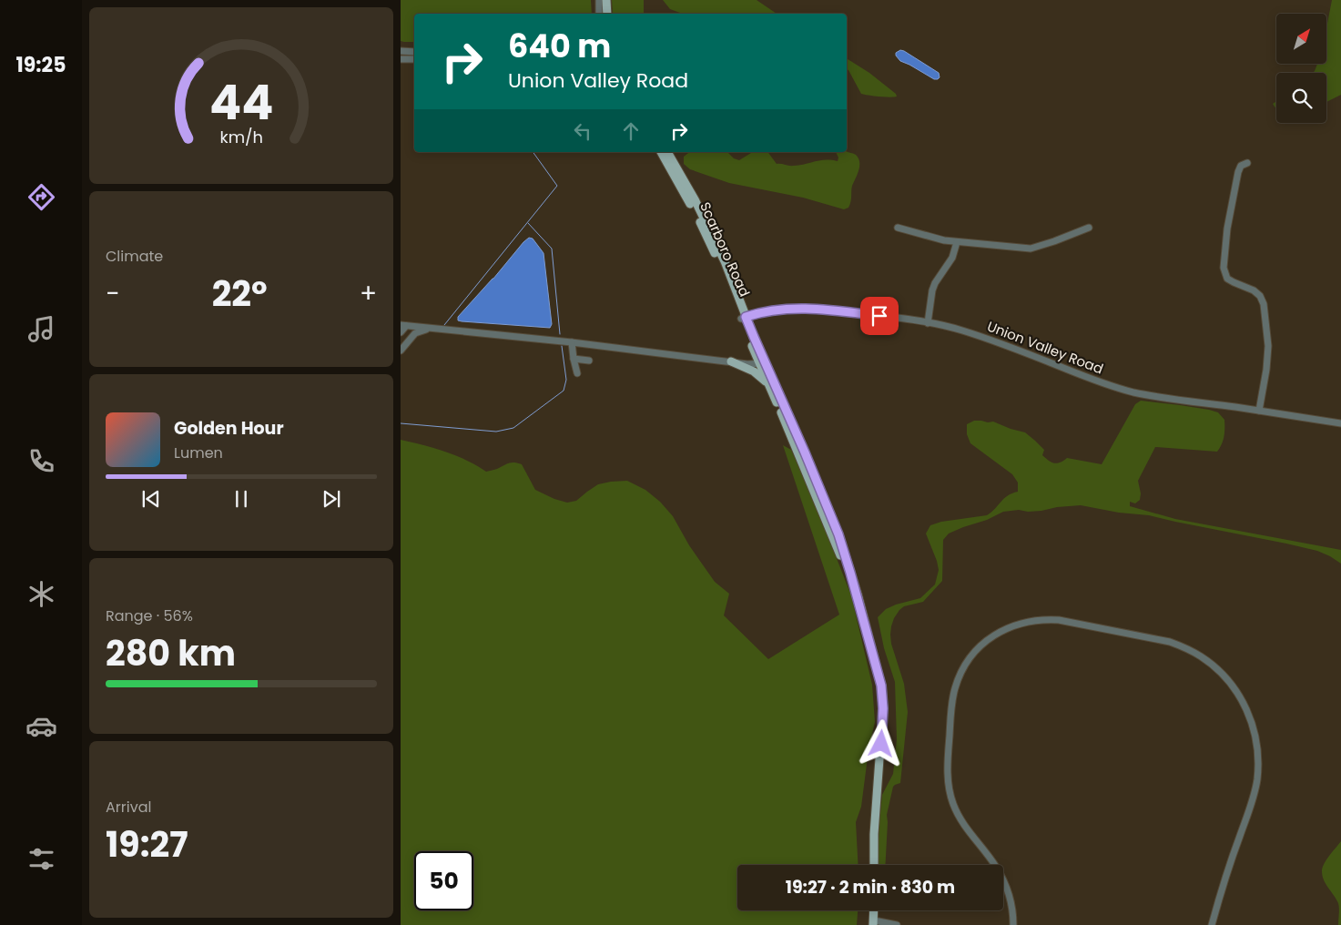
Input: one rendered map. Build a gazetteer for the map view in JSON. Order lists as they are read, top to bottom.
{
  "streets": {
    "main road": ["Scarboro Road"],
    "street": ["Union Valley Road"]
  },
  "crossings": [
    ["Scarboro Road", "Union Valley Road"]
  ],
  "north": "top right",
  "page": {
    "tabs": "19:25",
    "turn": ["640 m", "Union Valley Road"],
    "tile": [
      "Climate",
      ["Range · 56%", "280 km"],
      ["Arrival", "19:27"]
    ],
    "heat": ["−", "22°", "+"],
    "song": ["Golden Hour", "Lumen"],
    "limit": "50",
    "trip": "19:27 · 2 min · 830 m",
    "gauge": ["44", "km/h"]
  }
}
